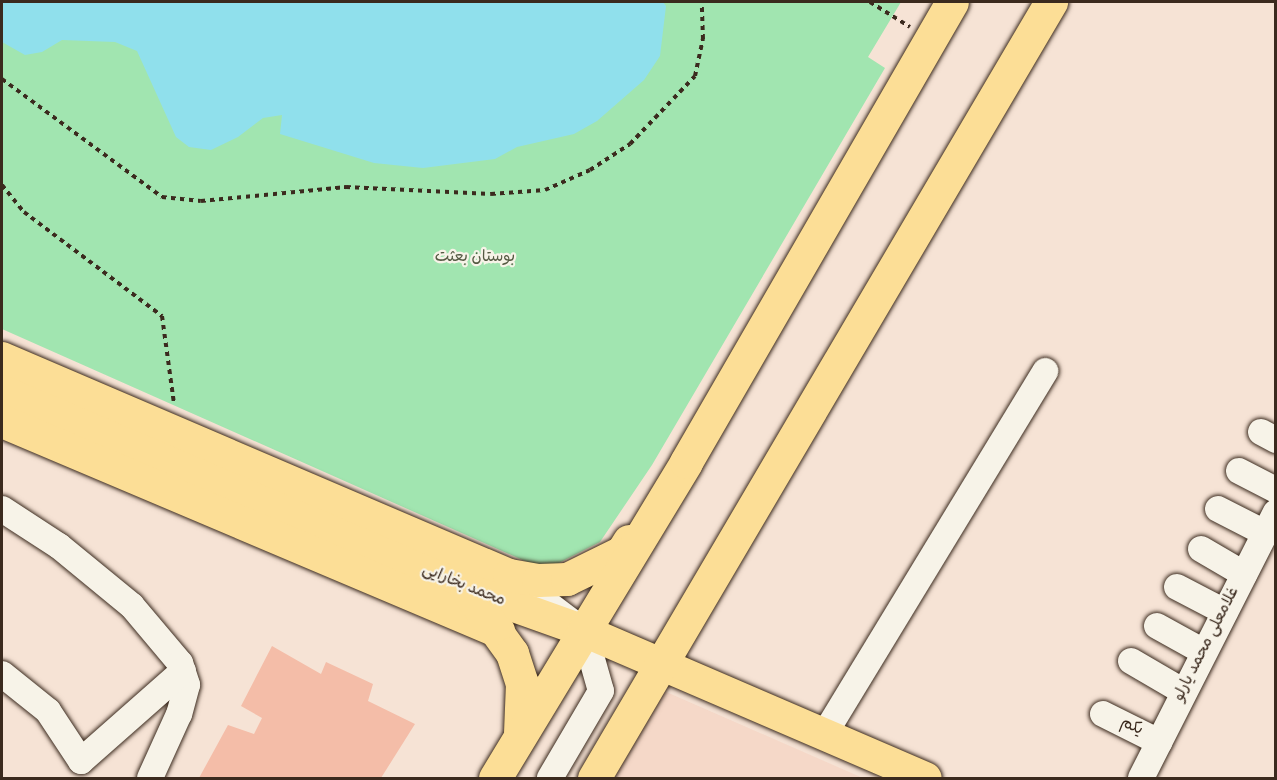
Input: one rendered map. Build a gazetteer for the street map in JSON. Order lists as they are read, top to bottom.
{
  "streets": {
    "main road": ["محمد بخارایی"],
    "street": ["غلامعلی محمد یارلو", "یکم"]
  },
  "crossings": [
    ["غلامعلی محمد یارلو", "یکم"]
  ],
  "parks": ["بوستان بعثت"]
}
